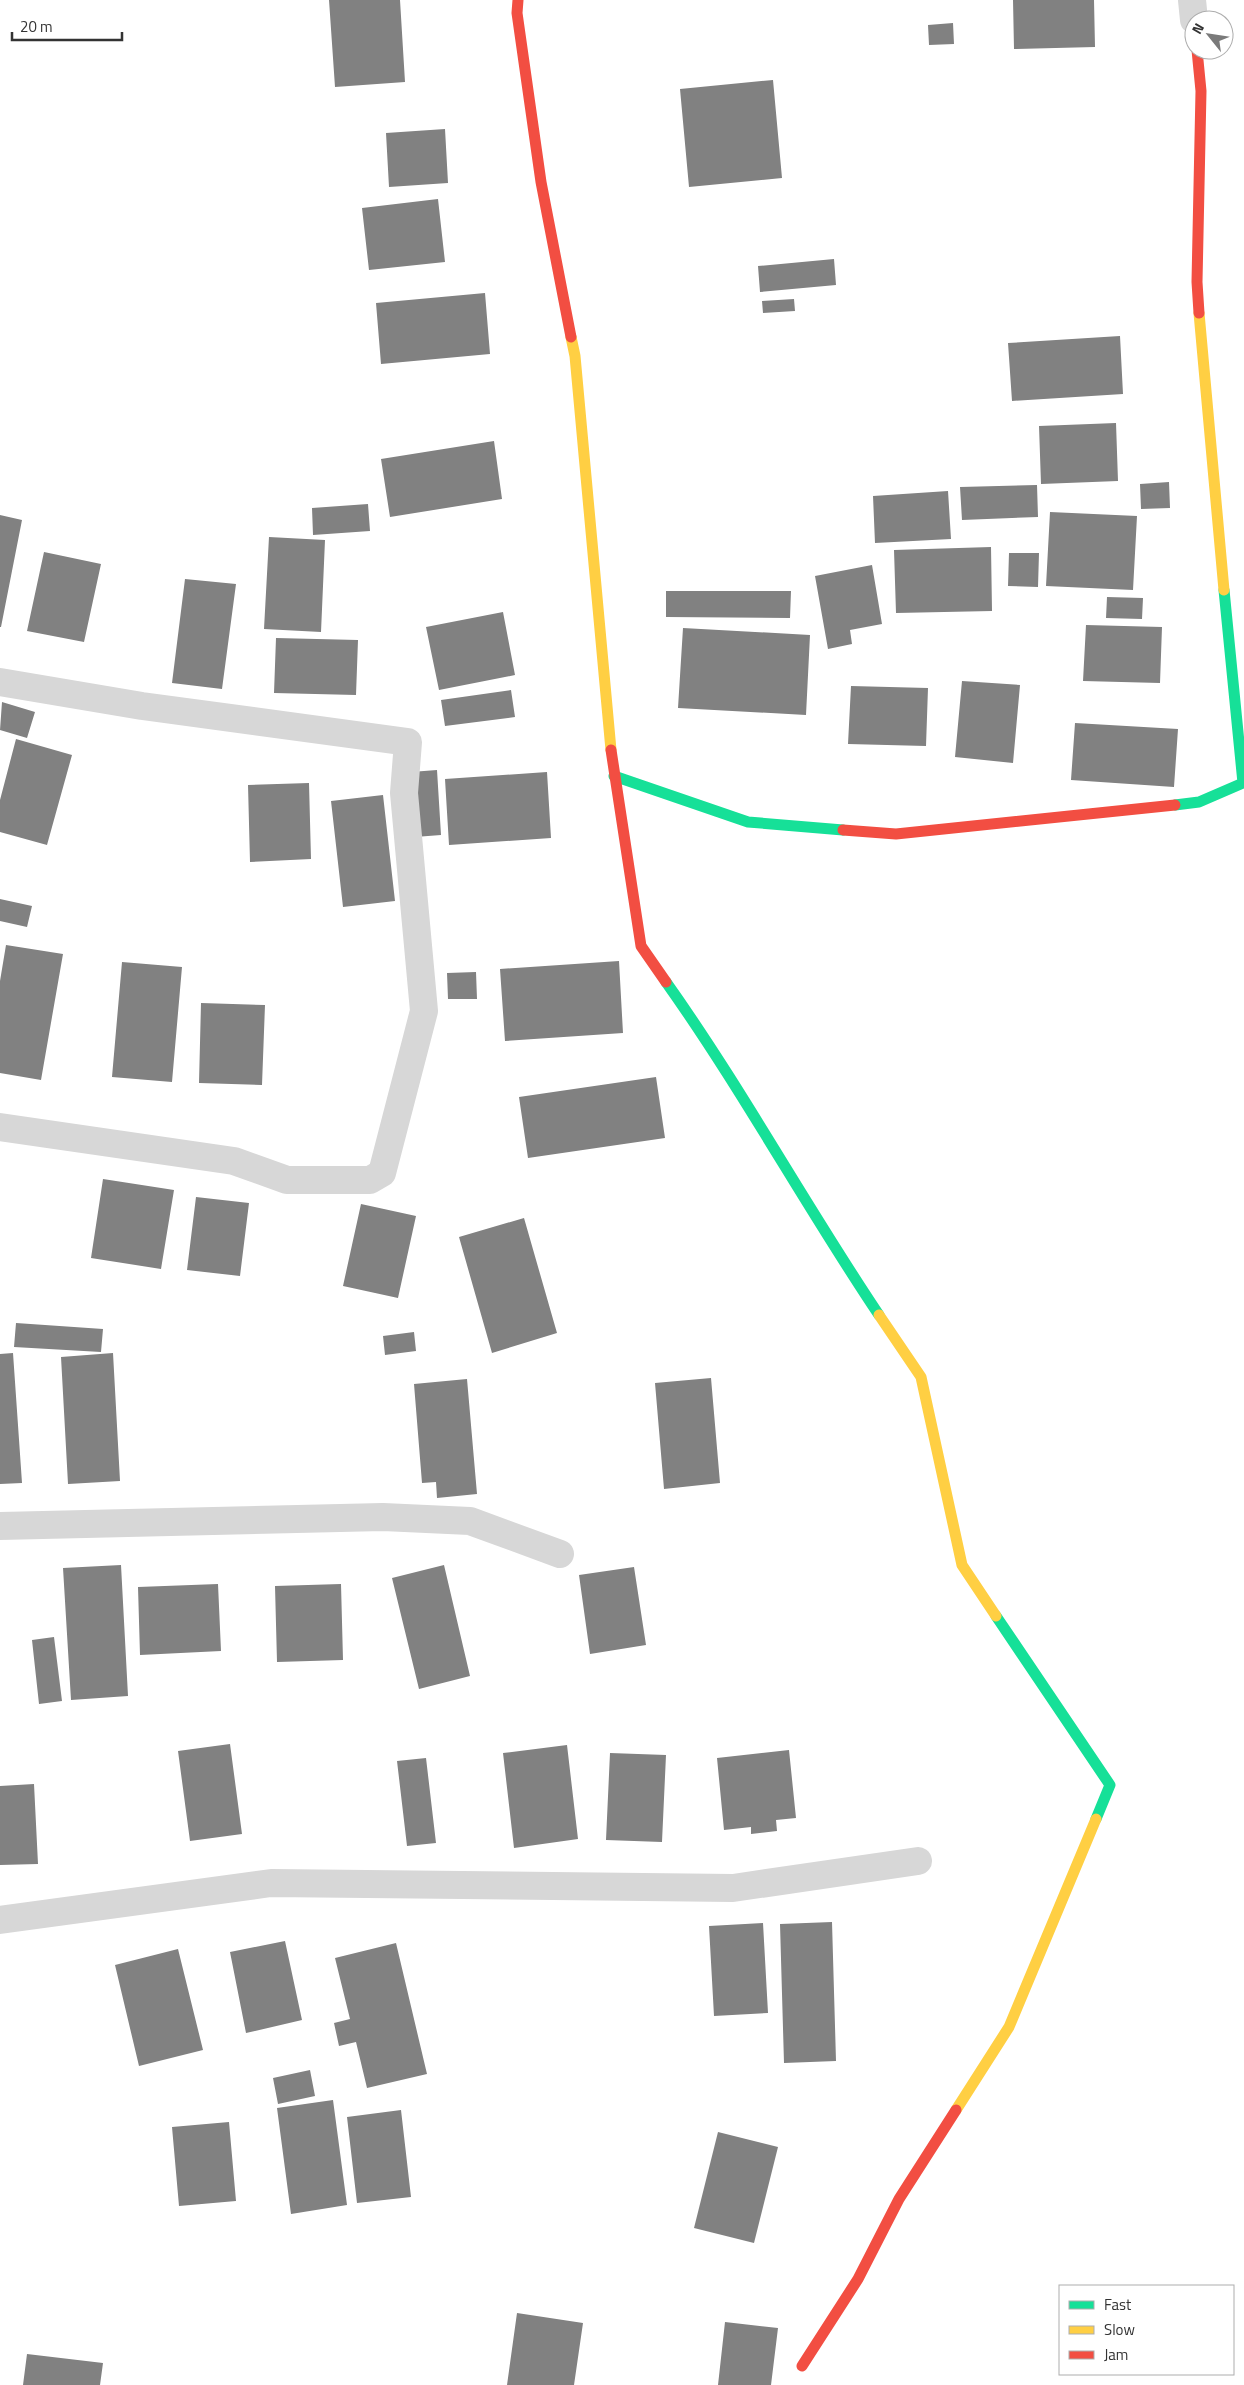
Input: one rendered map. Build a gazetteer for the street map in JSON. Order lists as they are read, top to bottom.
{
  "legend": ["Fast", "Slow", "Jam"],
  "scale_bar": "20 m",
  "north": "top left"
}
